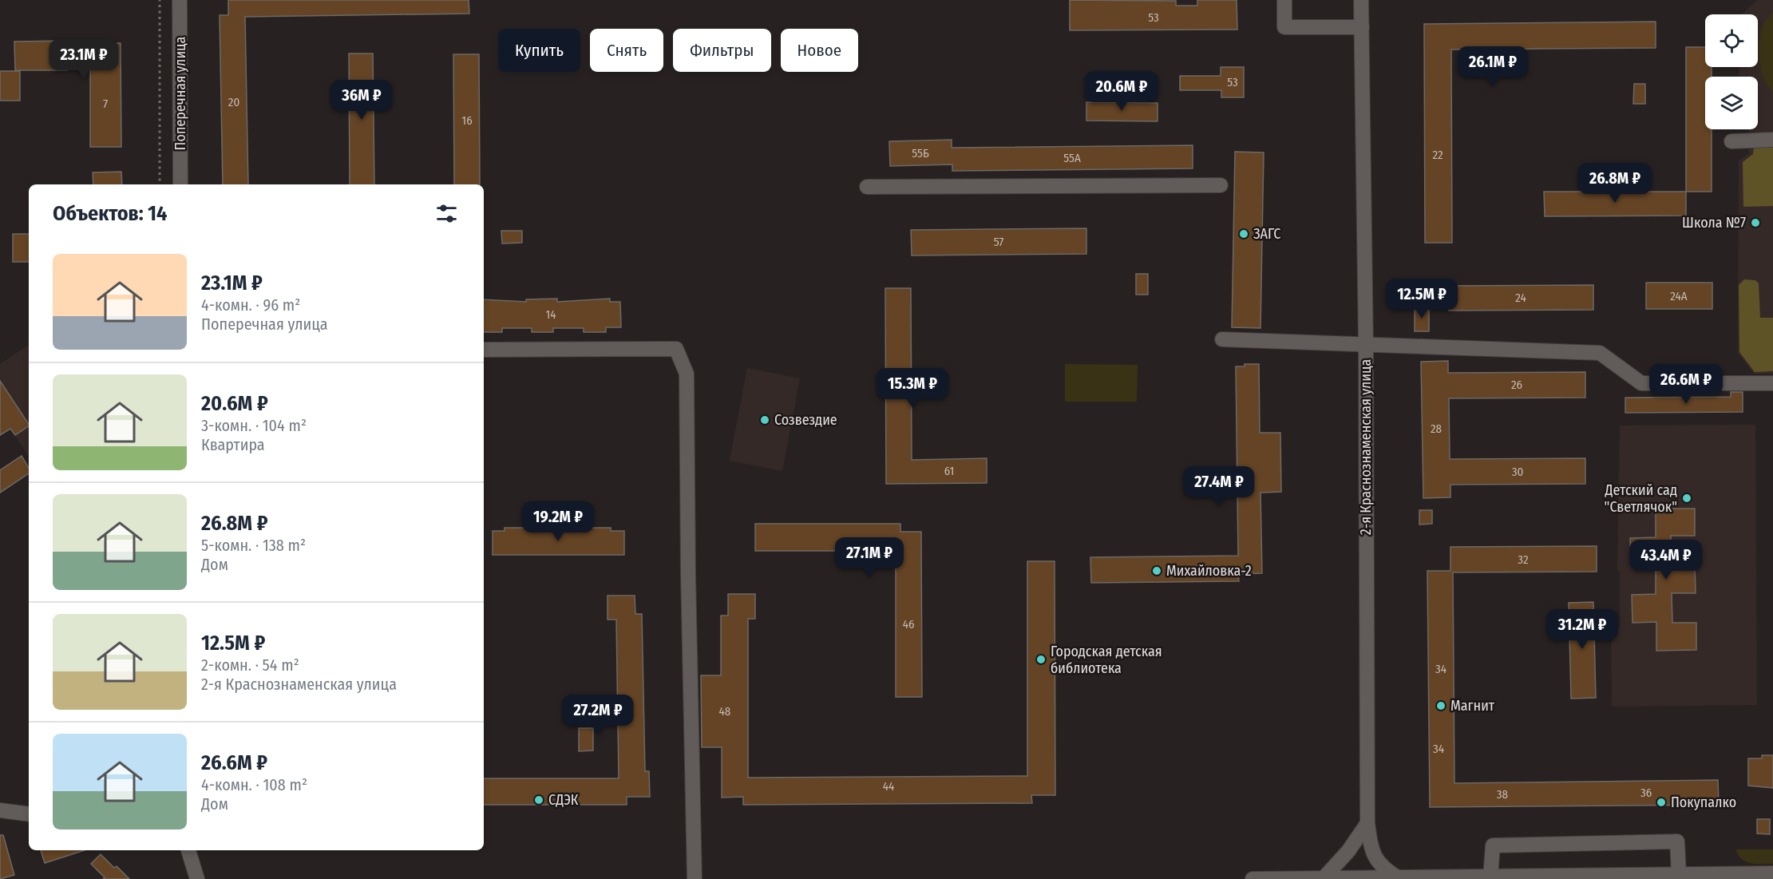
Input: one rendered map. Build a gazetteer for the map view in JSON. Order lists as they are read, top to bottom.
{
  "streets": {
    "street": ["Поперечная улица", "2-я Краснознаменская улица"]
  },
  "places": [
    "Школа №7",
    "ЗАГС",
    "Созвездие",
    "Детский сад \"Светлячок\"",
    "Михайловка-2",
    "Городская детская библиотека",
    "Магнит",
    "СДЭК",
    "Покупалко"
  ],
  "house_numbers": [
    "53",
    "53",
    "20",
    "7",
    "16",
    "55Б",
    "22",
    "55А",
    "57",
    "24А",
    "24",
    "14",
    "26",
    "28",
    "61",
    "30",
    "32",
    "46",
    "34",
    "48",
    "34",
    "44",
    "36",
    "38"
  ],
  "page": {
    "chip": [
      "Купить",
      "Снять",
      "Фильтры",
      "Новое"
    ],
    "price": [
      "23.1M ₽",
      "26.1M ₽",
      "20.6M ₽",
      "36M ₽",
      "26.8M ₽",
      "12.5M ₽",
      "26.6M ₽",
      "15.3M ₽",
      "27.4M ₽",
      "19.2M ₽",
      "27.1M ₽",
      "43.4M ₽",
      "31.2M ₽",
      "27.2M ₽"
    ],
    "heading": "Объектов: 14",
    "list": [
      {
        "name": "23.1M ₽",
        "note": "4-комн. · 96 m² · Поперечная улица"
      },
      {
        "name": "20.6M ₽",
        "note": "3-комн. · 104 m² · Квартира"
      },
      {
        "name": "26.8M ₽",
        "note": "5-комн. · 138 m² · Дом"
      },
      {
        "name": "12.5M ₽",
        "note": "2-комн. · 54 m² · 2-я Краснознаменская улица"
      },
      {
        "name": "26.6M ₽",
        "note": "4-комн. · 108 m² · Дом"
      }
    ]
  }
}
